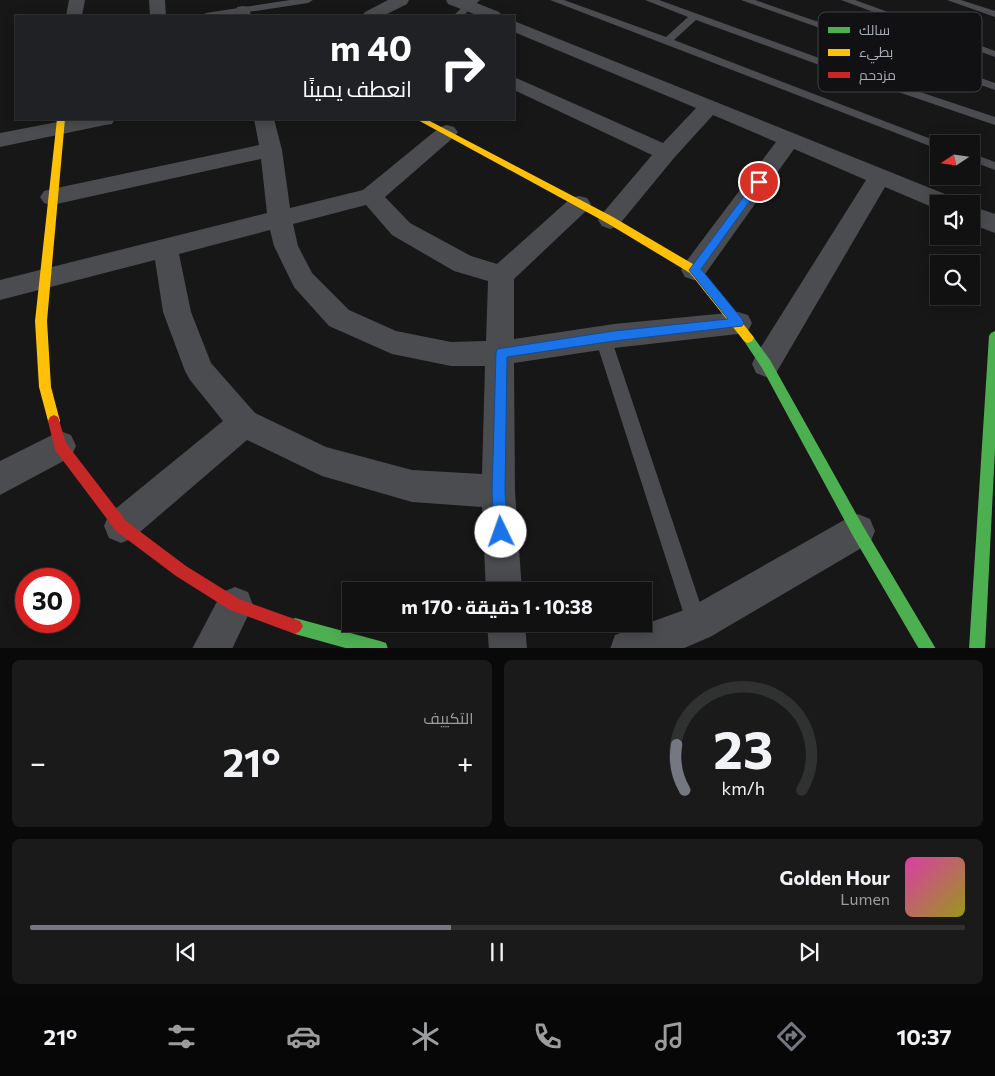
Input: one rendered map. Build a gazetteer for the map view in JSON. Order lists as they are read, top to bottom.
{
  "legend": ["سالك", "بطيء", "مزدحم"],
  "north": "left",
  "page": {
    "turn": ["40 m", "انعطف يمينًا"],
    "limit": "30",
    "trip": "10:38 · 1 دقيقة · 170 m",
    "tile": "التكييف",
    "heat": ["−", "21°", "+"],
    "song": ["Golden Hour", "Lumen"],
    "tabs": ["10:37", "21°"],
    "gauge": ["23", "km/h"]
  }
}
